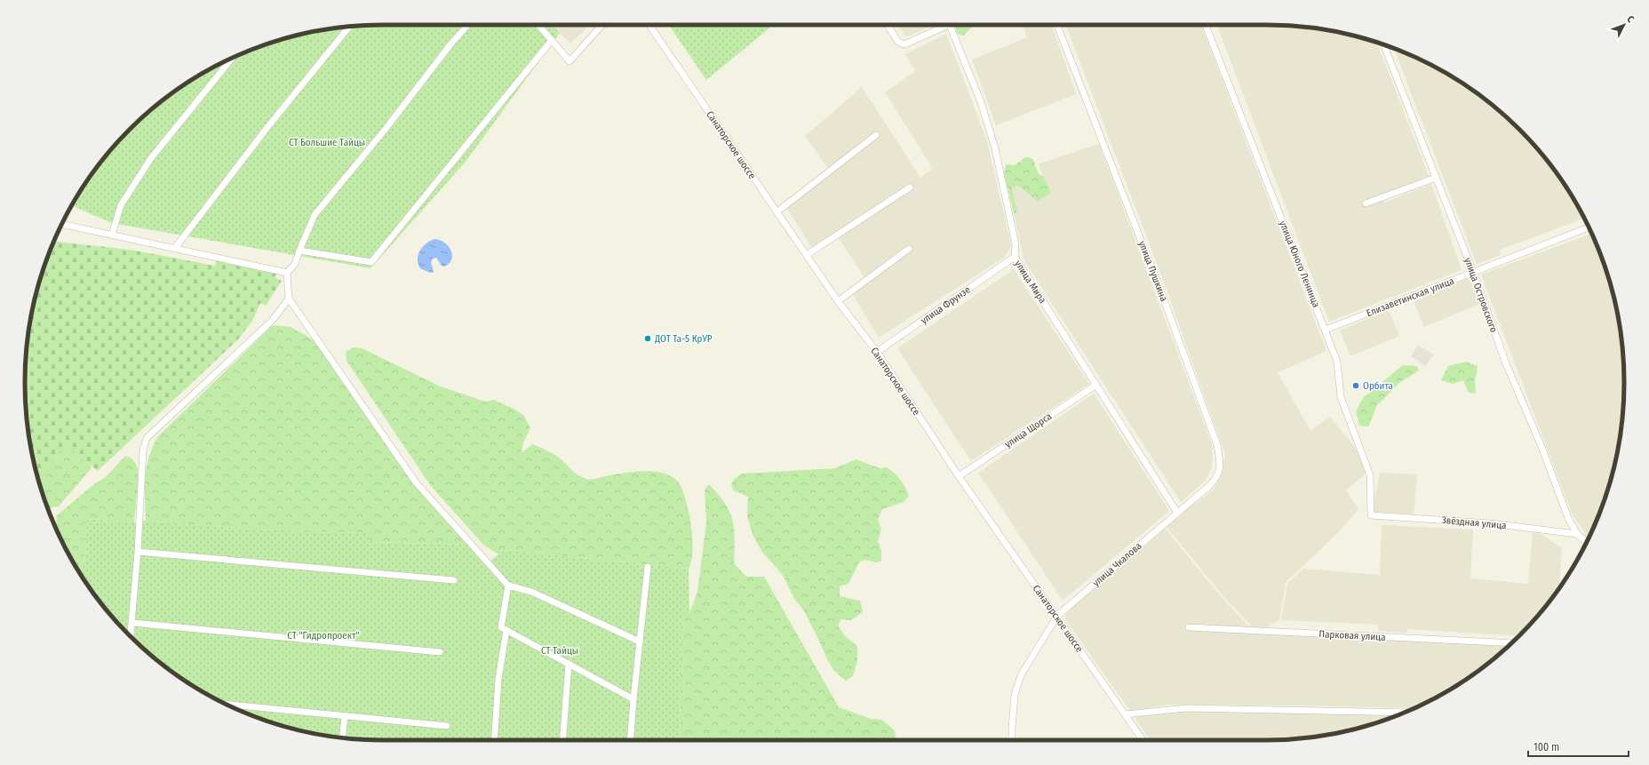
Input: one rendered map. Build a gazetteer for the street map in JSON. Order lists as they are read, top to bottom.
{
  "streets": {
    "street": [
      "Санаторское шоссе",
      "улица Юного Ленинца",
      "улица Пушкина",
      "улица Мира",
      "улица Островского",
      "Елизаветинская улица",
      "улица Фрунзе",
      "улица Щорса",
      "Звёздная улица",
      "улица Чкалова",
      "Парковая улица"
    ]
  },
  "crossings": [
    ["Санаторское шоссе", "улица Фрунзе"],
    ["Санаторское шоссе", "улица Щорса"],
    ["Санаторское шоссе", "улица Чкалова"],
    ["улица Юного Ленинца", "Елизаветинская улица"],
    ["улица Юного Ленинца", "Звёздная улица"],
    ["улица Пушкина", "улица Мира"],
    ["улица Пушкина", "улица Чкалова"],
    ["улица Мира", "улица Фрунзе"],
    ["улица Мира", "улица Щорса"],
    ["улица Мира", "улица Чкалова"],
    ["улица Островского", "Елизаветинская улица"],
    ["улица Островского", "Звёздная улица"]
  ],
  "parks": ["СТ Большие Тайцы", "СТ \"Гидропроект\"", "СТ Тайцы"],
  "places": ["ДОТ Та-5 КрУР", "Орбита"],
  "scale_bar": "100 m",
  "north": "top right"
}
